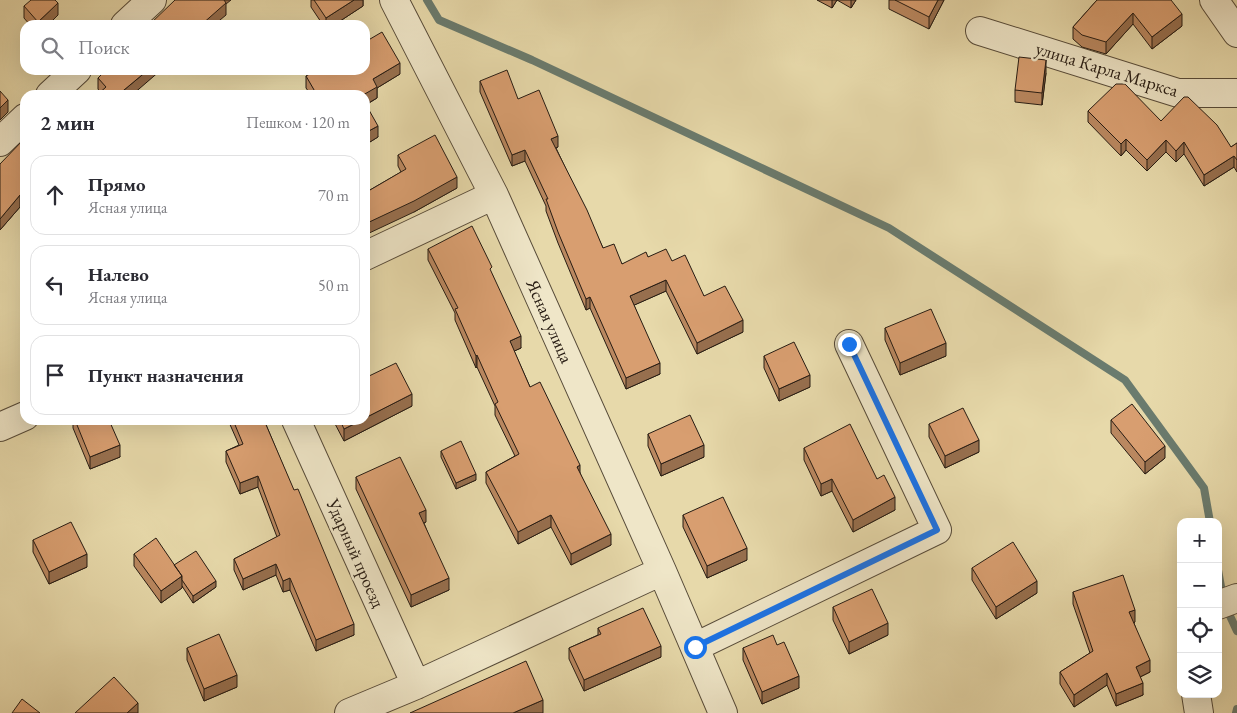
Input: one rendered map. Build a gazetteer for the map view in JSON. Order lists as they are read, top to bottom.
{
  "streets": {
    "street": ["улица Карла Маркса", "Ясная улица", "Ударный проезд"]
  },
  "page": {
    "search": "Поиск",
    "heading": ["2 мин", "Пешком · 120 m"],
    "list": [
      ["Прямо", "Ясная улица", "70 m"],
      ["Налево", "Ясная улица", "50 m"],
      "Пункт назначения"
    ],
    "map_buttons": ["+", "−"]
  }
}
